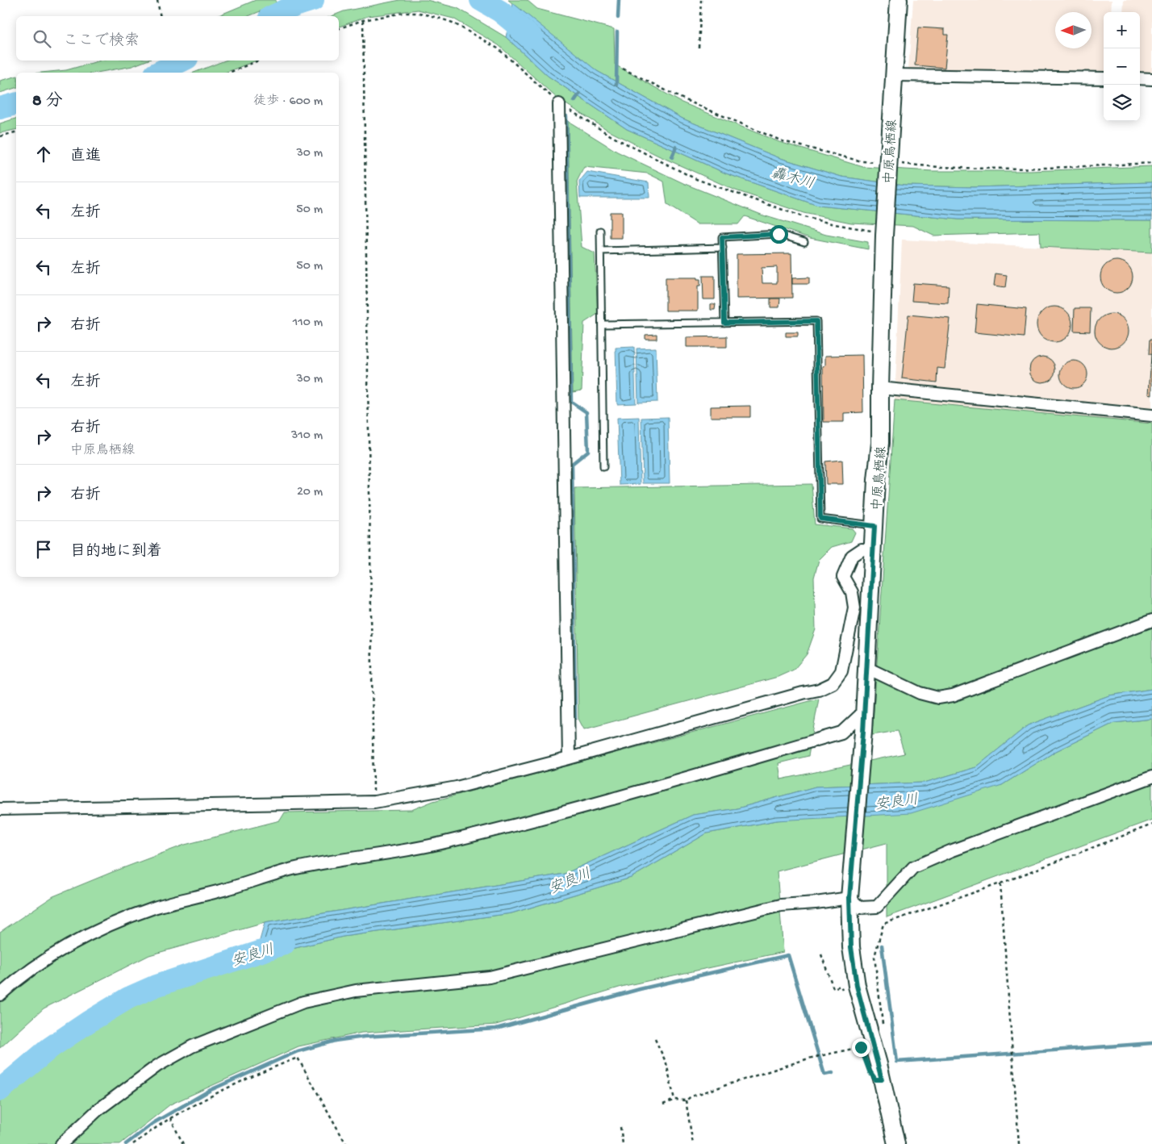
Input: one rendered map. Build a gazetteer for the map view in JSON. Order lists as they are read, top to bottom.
{
  "streets": {
    "main road": ["中原鳥栖線"]
  },
  "water": ["轟木川", "安良川"],
  "north": "left",
  "page": {
    "map_buttons": ["+", "−"],
    "search": "ここで検索",
    "heading": ["8 分", "徒歩 · 600 m"],
    "list": [
      ["直進", "30 m"],
      ["左折", "50 m"],
      ["左折", "50 m"],
      ["右折", "110 m"],
      ["左折", "30 m"],
      ["右折", "中原鳥栖線", "310 m"],
      ["右折", "20 m"],
      "目的地に到着"
    ]
  }
}
